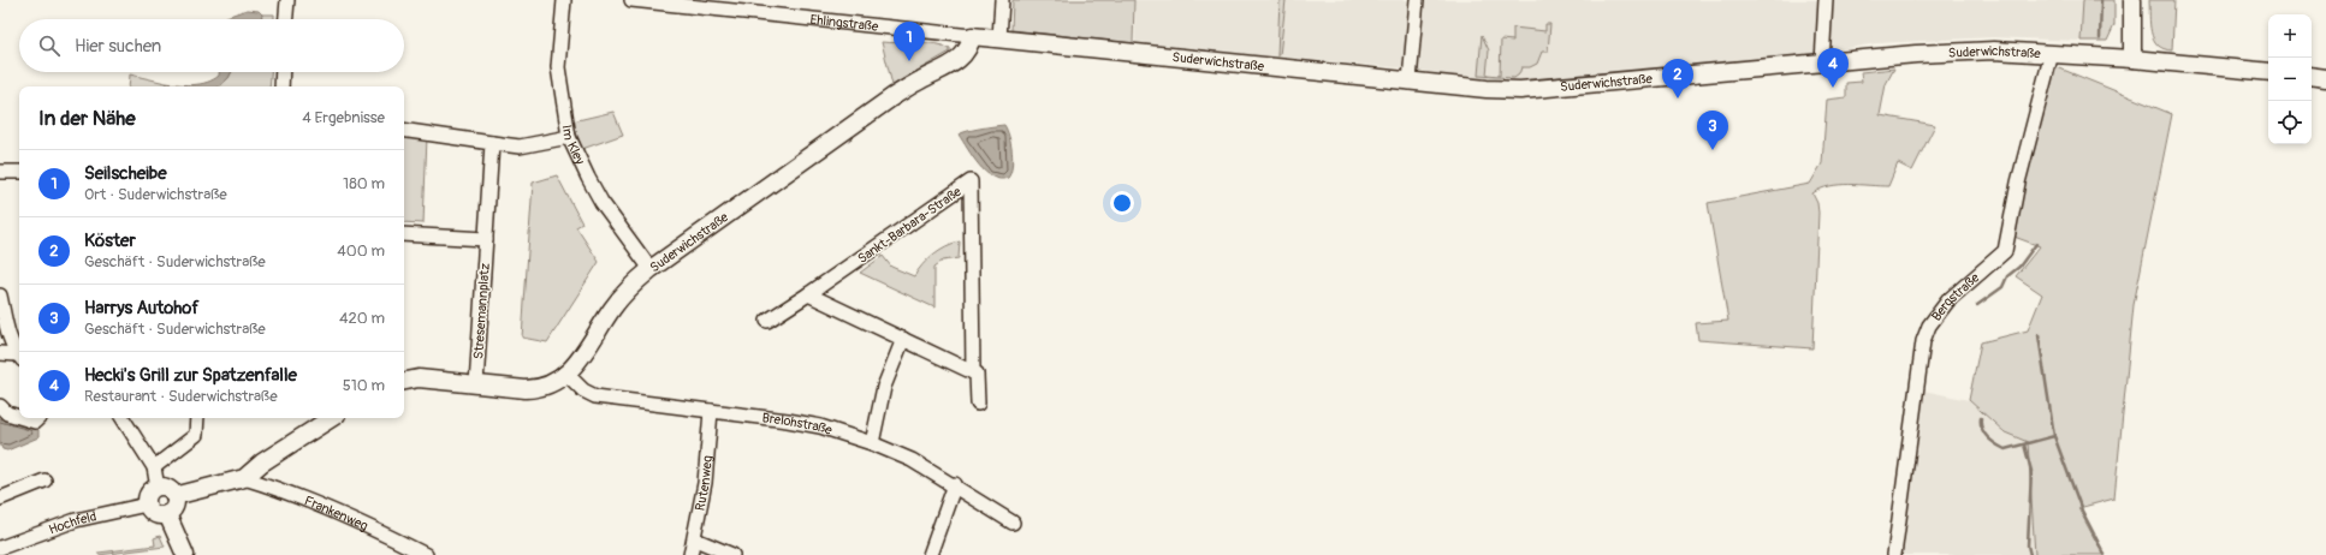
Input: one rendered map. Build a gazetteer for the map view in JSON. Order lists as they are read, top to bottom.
{
  "streets": {
    "main road": ["Ehlingstraße", "Suderwichstraße"],
    "street": [
      "Im Kley",
      "Sankt-Barbara-Straße",
      "Bergstraße",
      "Stresemannplatz",
      "Brelohstraße",
      "Rutenweg",
      "Frankenweg",
      "Hochfeld"
    ]
  },
  "crossings": [
    ["Ehlingstraße", "Suderwichstraße"],
    ["Suderwichstraße", "Im Kley"],
    ["Suderwichstraße", "Bergstraße"],
    ["Suderwichstraße", "Stresemannplatz"],
    ["Suderwichstraße", "Brelohstraße"],
    ["Brelohstraße", "Rutenweg"]
  ],
  "page": {
    "map_buttons": ["+", "−"],
    "search": "Hier suchen",
    "pins": [
      "1",
      "4",
      "2",
      "3"
    ],
    "heading": ["In der Nähe", "4 Ergebnisse"],
    "list": [
      {
        "mark": "1",
        "name": "Seilscheibe",
        "note": "Ort · Suderwichstraße",
        "value": "180 m"
      },
      {
        "mark": "2",
        "name": "Köster",
        "note": "Geschäft · Suderwichstraße",
        "value": "400 m"
      },
      {
        "mark": "3",
        "name": "Harrys Autohof",
        "note": "Geschäft · Suderwichstraße",
        "value": "420 m"
      },
      {
        "mark": "4",
        "name": "Hecki's Grill zur Spatzenfalle",
        "note": "Restaurant · Suderwichstraße",
        "value": "510 m"
      }
    ]
  }
}
